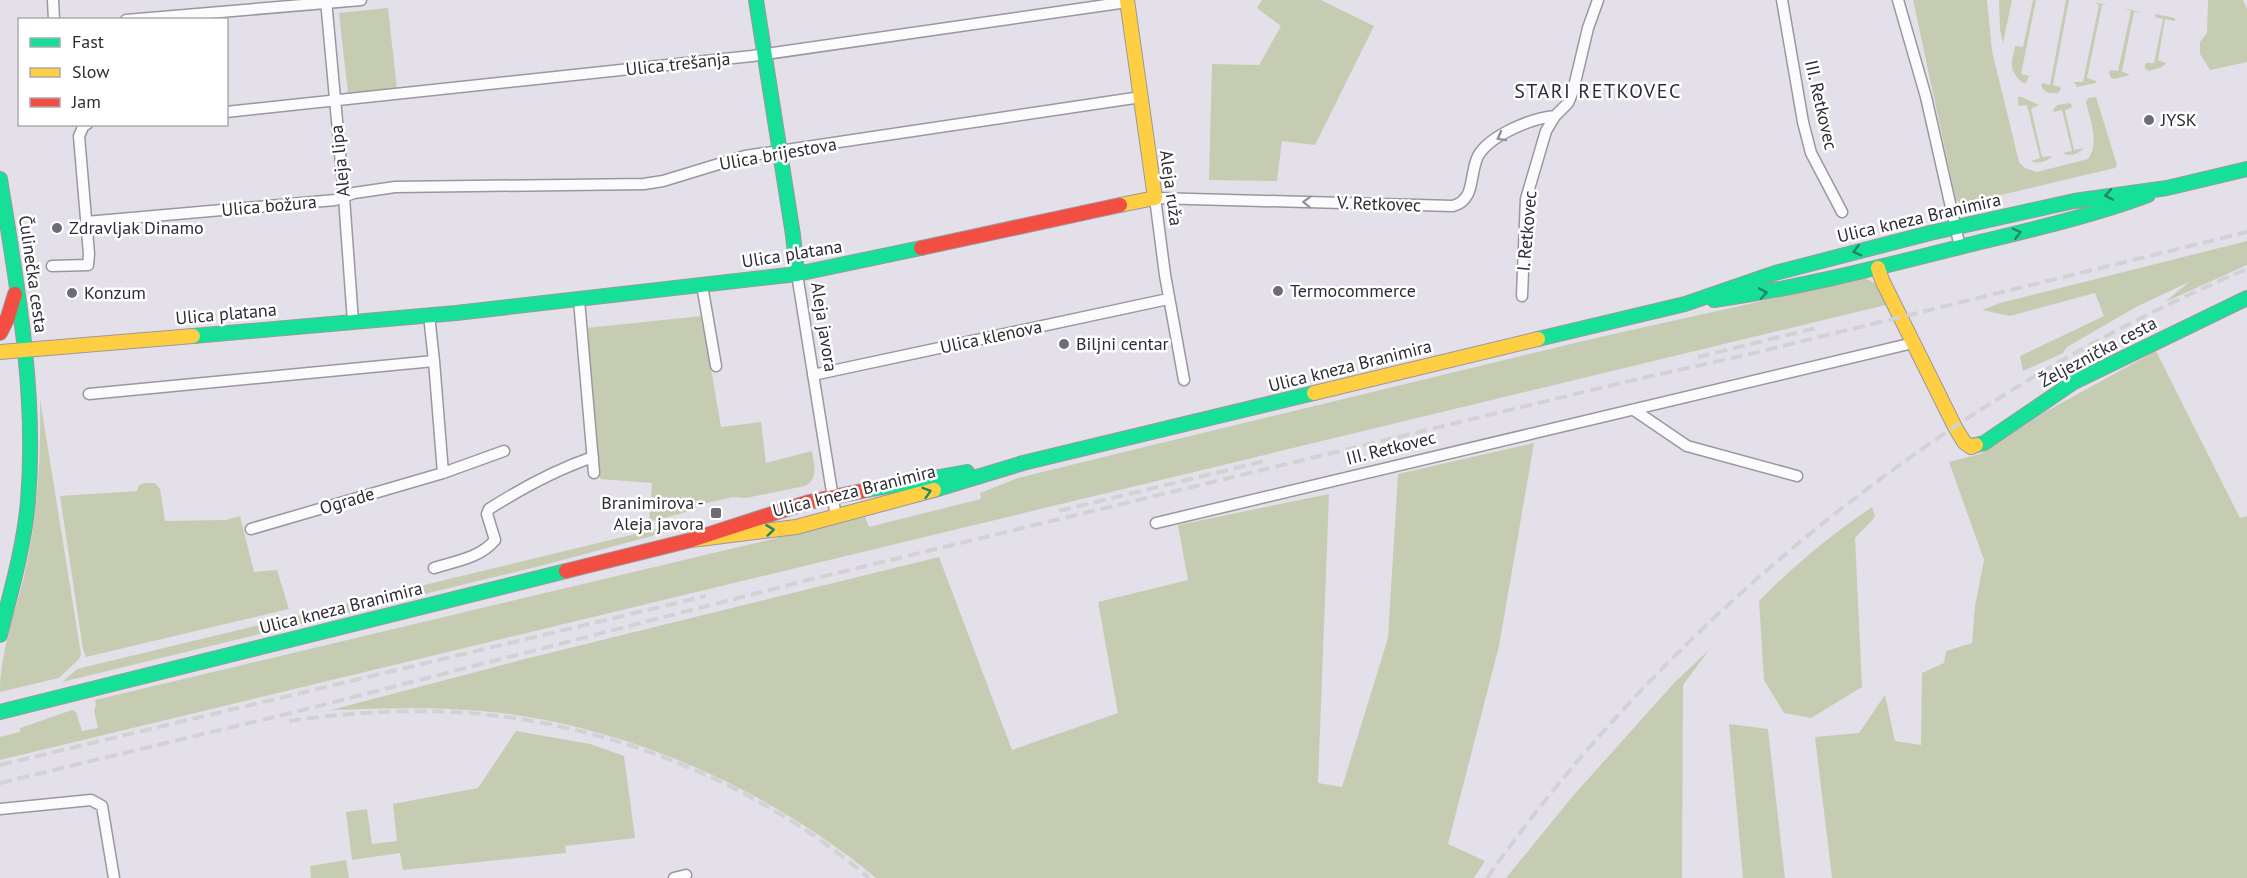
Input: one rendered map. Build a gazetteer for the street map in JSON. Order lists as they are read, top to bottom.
{
  "streets": {
    "main road": [
      "Aleja ruža",
      "Ulica kneza Branimira",
      "Ulica platana",
      "Čulinečka cesta",
      "Aleja javora",
      "Željeznička cesta"
    ],
    "street": [
      "Ulica trešanja",
      "III. Retkovec",
      "Ulica brijestova",
      "Aleja lipa",
      "V. Retkovec",
      "Ulica božura",
      "I. Retkovec",
      "Ulica klenova",
      "Ograde"
    ]
  },
  "crossings": [
    ["Ulica trešanja", "Aleja lipa"],
    ["Ulica trešanja", "Aleja ruža"],
    ["Ulica trešanja", "Aleja javora"],
    ["III. Retkovec", "Željeznička cesta"],
    ["Ulica brijestova", "Aleja lipa"],
    ["Ulica brijestova", "Aleja ruža"],
    ["Ulica brijestova", "Ulica božura"],
    ["Ulica brijestova", "Aleja javora"],
    ["Aleja lipa", "Ulica božura"],
    ["Aleja lipa", "Ulica platana"],
    ["Aleja ruža", "V. Retkovec"],
    ["Aleja ruža", "Ulica platana"],
    ["Aleja ruža", "Ulica klenova"],
    ["V. Retkovec", "I. Retkovec"],
    ["V. Retkovec", "Ulica platana"],
    ["Ulica kneza Branimira", "Aleja javora"],
    ["Ulica platana", "Čulinečka cesta"],
    ["Ulica platana", "Aleja javora"],
    ["Aleja javora", "Ulica klenova"]
  ],
  "one_way": ["V. Retkovec"],
  "districts": ["STARI RETKOVEC"],
  "places": {
    "other": [
      "JYSK",
      "Zdravljak Dinamo",
      "Termocommerce",
      "Konzum",
      "Biljni centar"
    ],
    "transit": ["Branimirova - Aleja javora"]
  },
  "legend": ["Fast", "Slow", "Jam"]
}
